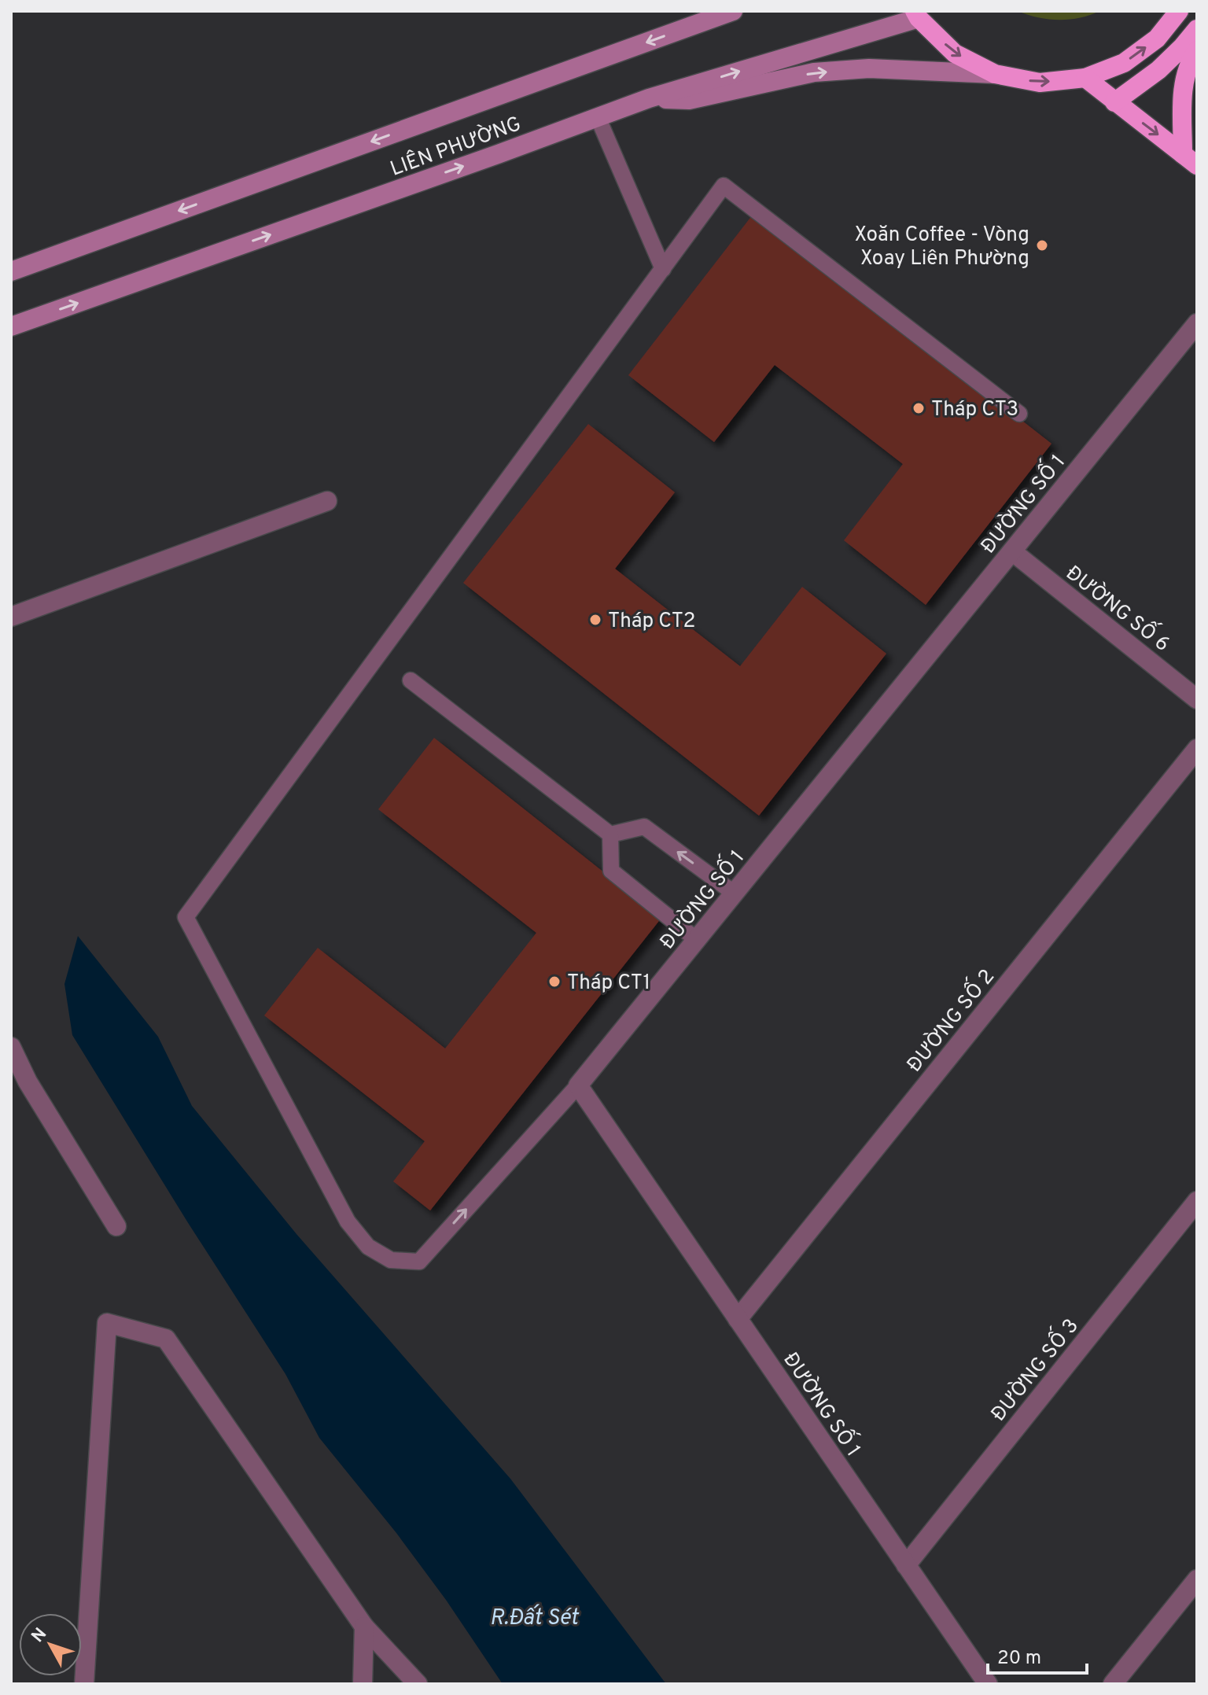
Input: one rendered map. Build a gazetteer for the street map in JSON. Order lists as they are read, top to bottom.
{
  "streets": {
    "street": [
      "LIÊN PHƯỜNG",
      "ĐƯỜNG SỐ 1",
      "ĐƯỜNG SỐ 6",
      "ĐƯỜNG SỐ 2",
      "ĐƯỜNG SỐ 3"
    ]
  },
  "crossings": [
    ["ĐƯỜNG SỐ 1", "ĐƯỜNG SỐ 6"],
    ["ĐƯỜNG SỐ 1", "ĐƯỜNG SỐ 2"],
    ["ĐƯỜNG SỐ 1", "ĐƯỜNG SỐ 3"]
  ],
  "water": ["R.Đất Sét"],
  "places": [
    "Xoăn Coffee - Vòng Xoay Liên Phường",
    "Tháp CT3",
    "Tháp CT2",
    "Tháp CT1"
  ],
  "scale_bar": "20 m",
  "north": "top left"
}
